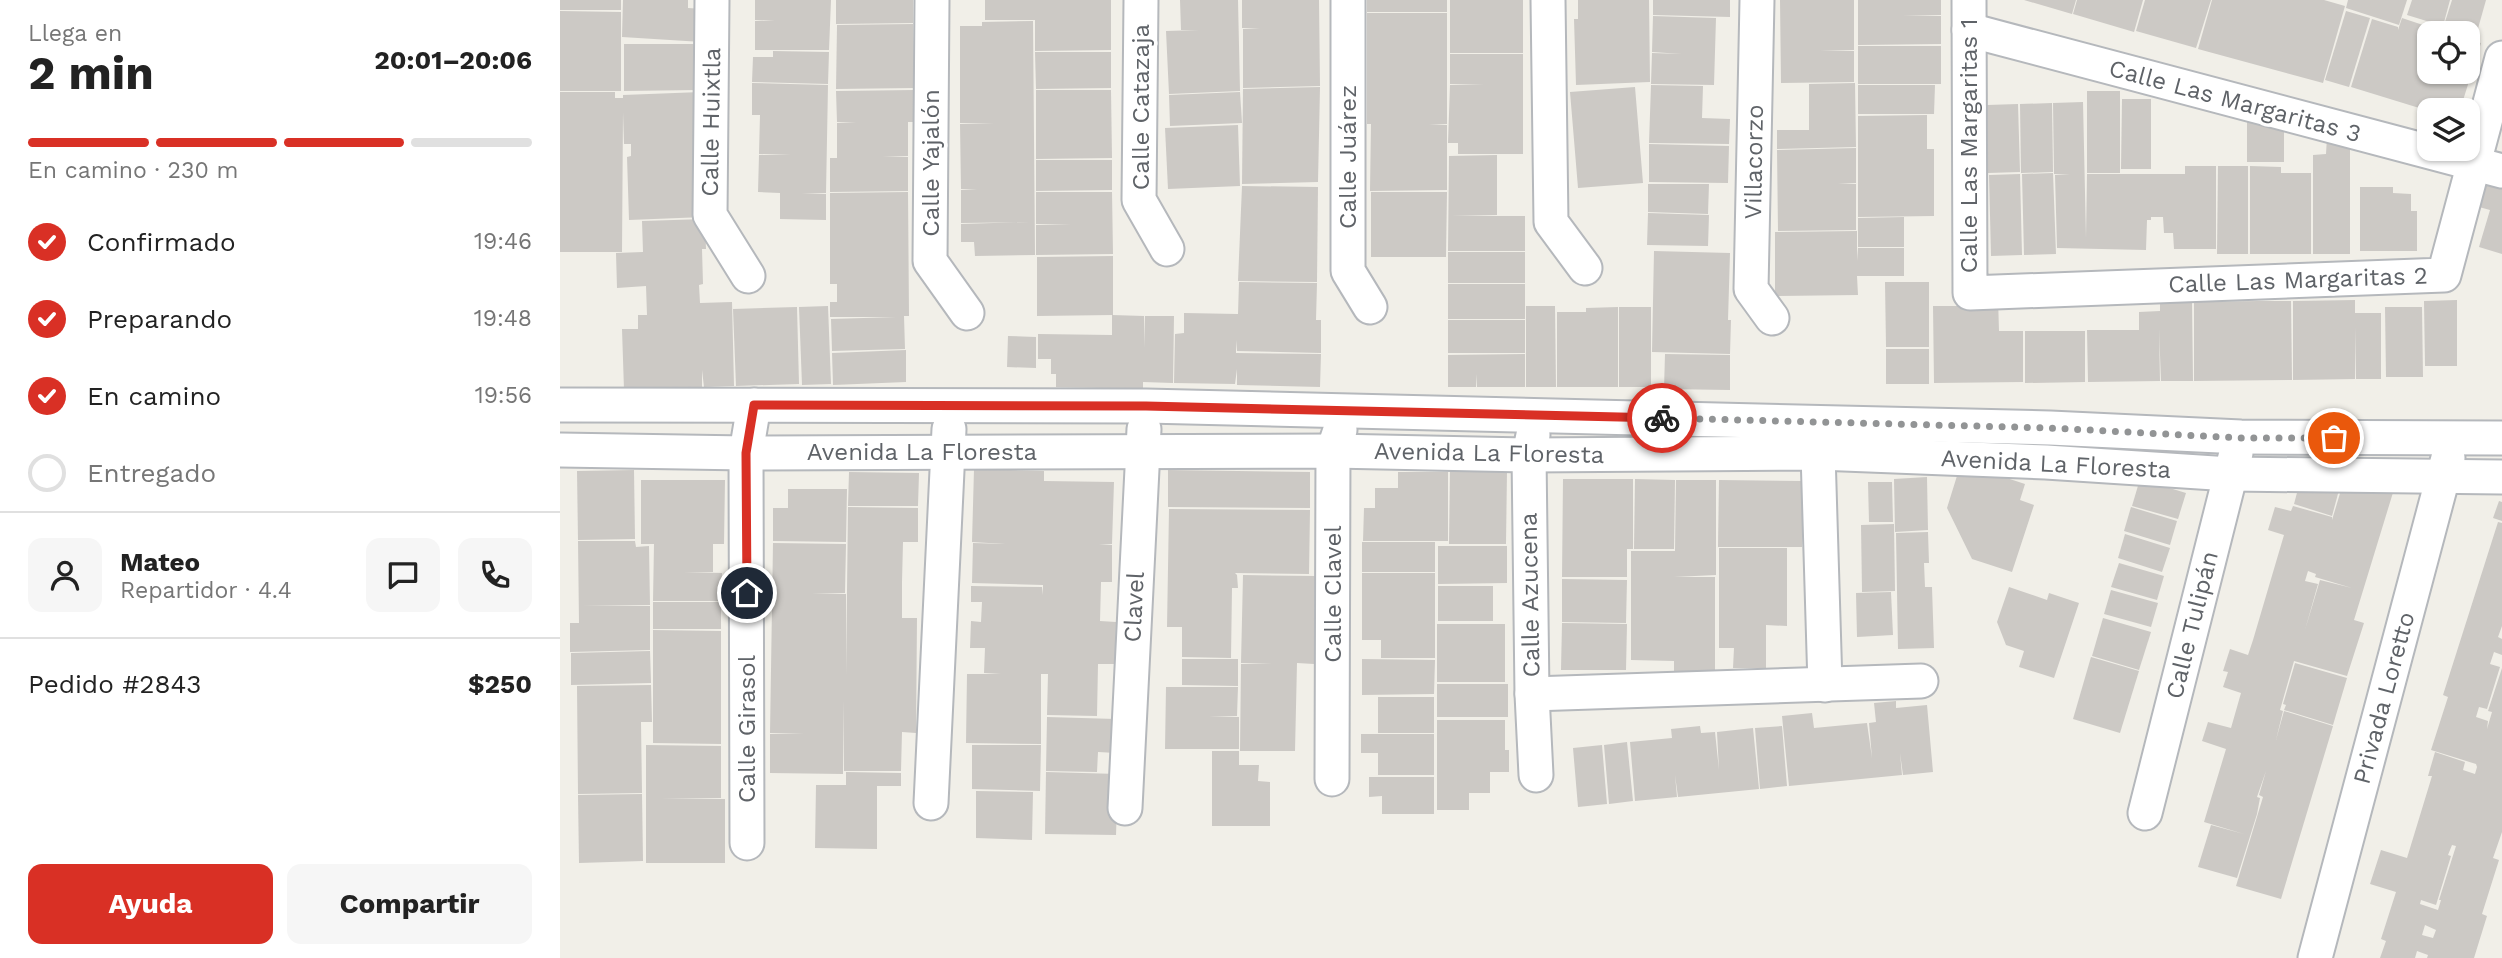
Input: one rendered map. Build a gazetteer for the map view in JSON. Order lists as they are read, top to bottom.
{
  "streets": {
    "street": [
      "Calle Las Margaritas 3",
      "Calle Catazaja",
      "Calle Huixtla",
      "Calle Las Margaritas 1",
      "Calle Juárez",
      "Villacorzo",
      "Calle Yajalón",
      "Calle Las Margaritas 2",
      "Avenida La Floresta",
      "Calle Clavel",
      "Calle Azucena",
      "Clavel",
      "Calle Tulipán",
      "Privada Loretto",
      "Calle Girasol"
    ]
  },
  "crossings": [
    ["Calle Las Margaritas 3", "Calle Las Margaritas 1"],
    ["Calle Las Margaritas 3", "Calle Las Margaritas 2"],
    ["Calle Las Margaritas 1", "Calle Las Margaritas 2"],
    ["Avenida La Floresta", "Calle Clavel"],
    ["Avenida La Floresta", "Calle Azucena"],
    ["Avenida La Floresta", "Clavel"],
    ["Avenida La Floresta", "Calle Tulipán"],
    ["Avenida La Floresta", "Privada Loretto"],
    ["Avenida La Floresta", "Calle Girasol"]
  ],
  "page": {
    "heading": ["2 min", "Llega en", "20:01–20:06"],
    "panel": [
      "Mateo",
      "Repartidor · 4.4",
      "Pedido #2843",
      "$250"
    ],
    "bar": "En camino · 230 m",
    "list": [
      ["Confirmado", "19:46"],
      ["Preparando", "19:48"],
      ["En camino", "19:56"],
      "Entregado"
    ],
    "buttons": ["Ayuda", "Compartir"]
  }
}
